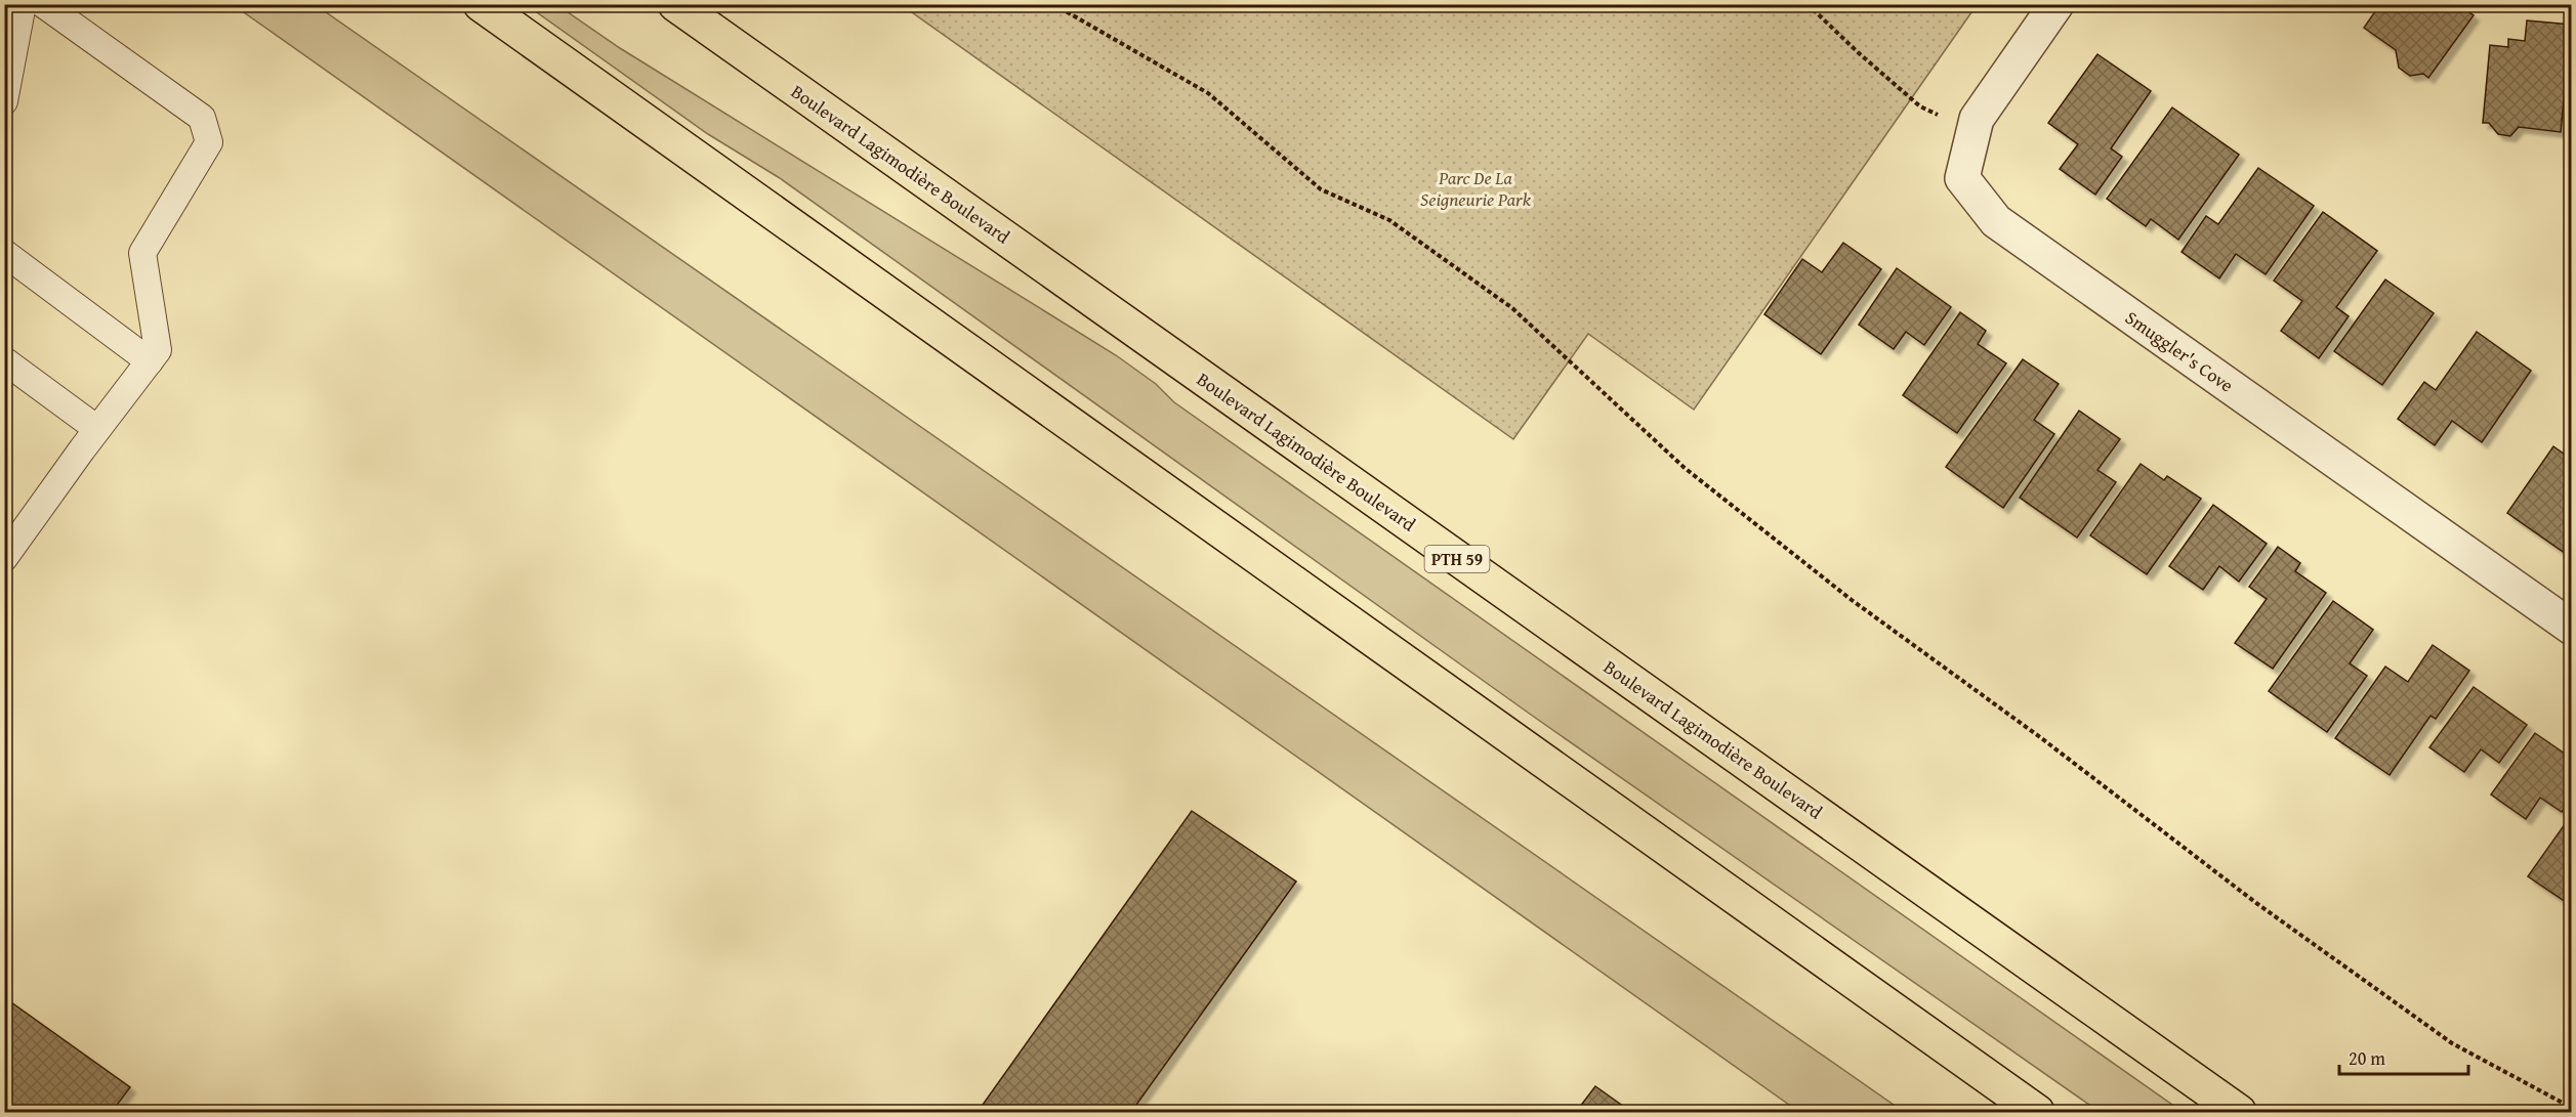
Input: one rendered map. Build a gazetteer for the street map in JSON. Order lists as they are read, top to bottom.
{
  "streets": {
    "main road": ["Boulevard Lagimodière Boulevard", "PTH 59"],
    "street": ["Smuggler's Cove"]
  },
  "parks": ["Parc De La Seigneurie Park"],
  "scale_bar": "20 m"
}
